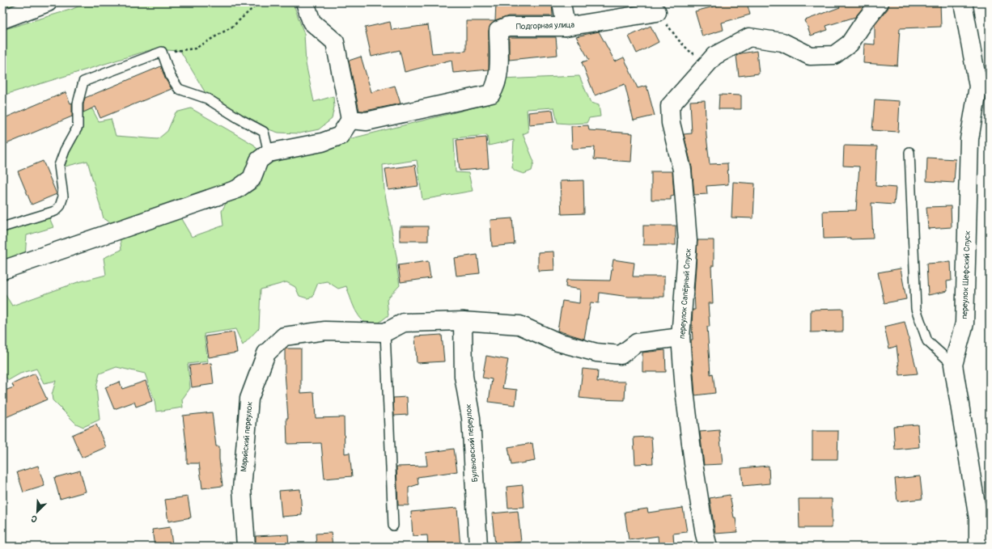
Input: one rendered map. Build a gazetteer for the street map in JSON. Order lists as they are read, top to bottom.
{
  "streets": {
    "street": [
      "Подгорная улица",
      "переулок Шефский Спуск",
      "переулок Сапёрный Спуск",
      "Марийский переулок",
      "Булановский переулок"
    ]
  },
  "north": "bottom left"
}
